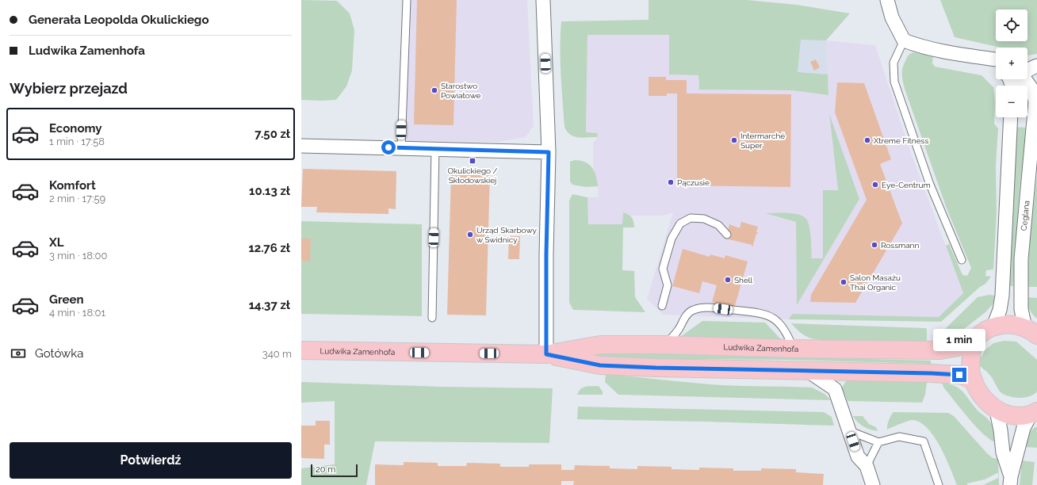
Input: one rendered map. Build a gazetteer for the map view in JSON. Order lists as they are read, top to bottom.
{
  "streets": {
    "main road": ["Ludwika Zamenhofa"],
    "street": ["Ceglana"]
  },
  "places": {
    "other": [
      "Starostwo Powiatowe",
      "Intermarché Super",
      "Xtreme Fitness",
      "Pączusie",
      "Eye-Centrum",
      "Urząd Skarbowy w Świdnicy",
      "Rossmann",
      "Shell",
      "Salon Masażu Thai Organic"
    ],
    "transit": ["Okulickiego / Skłodowskiej"]
  },
  "scale_bar": "20 m",
  "page": {
    "banner": ["Generała Leopolda Okulickiego", "Ludwika Zamenhofa"],
    "map_buttons": ["+", "−"],
    "heading": "Wybierz przejazd",
    "list": [
      {
        "name": "Economy",
        "note": "1 min · 17:58",
        "value": "7.50 zł"
      },
      {
        "name": "Komfort",
        "note": "2 min · 17:59",
        "value": "10.13 zł"
      },
      {
        "name": "XL",
        "note": "3 min · 18:00",
        "value": "12.76 zł"
      },
      {
        "name": "Green",
        "note": "4 min · 18:01",
        "value": "14.37 zł"
      }
    ],
    "bubble": "1 min",
    "pay": ["Gotówka", "340 m"],
    "buttons": "Potwierdź",
    "scale": "20 m"
  }
}
